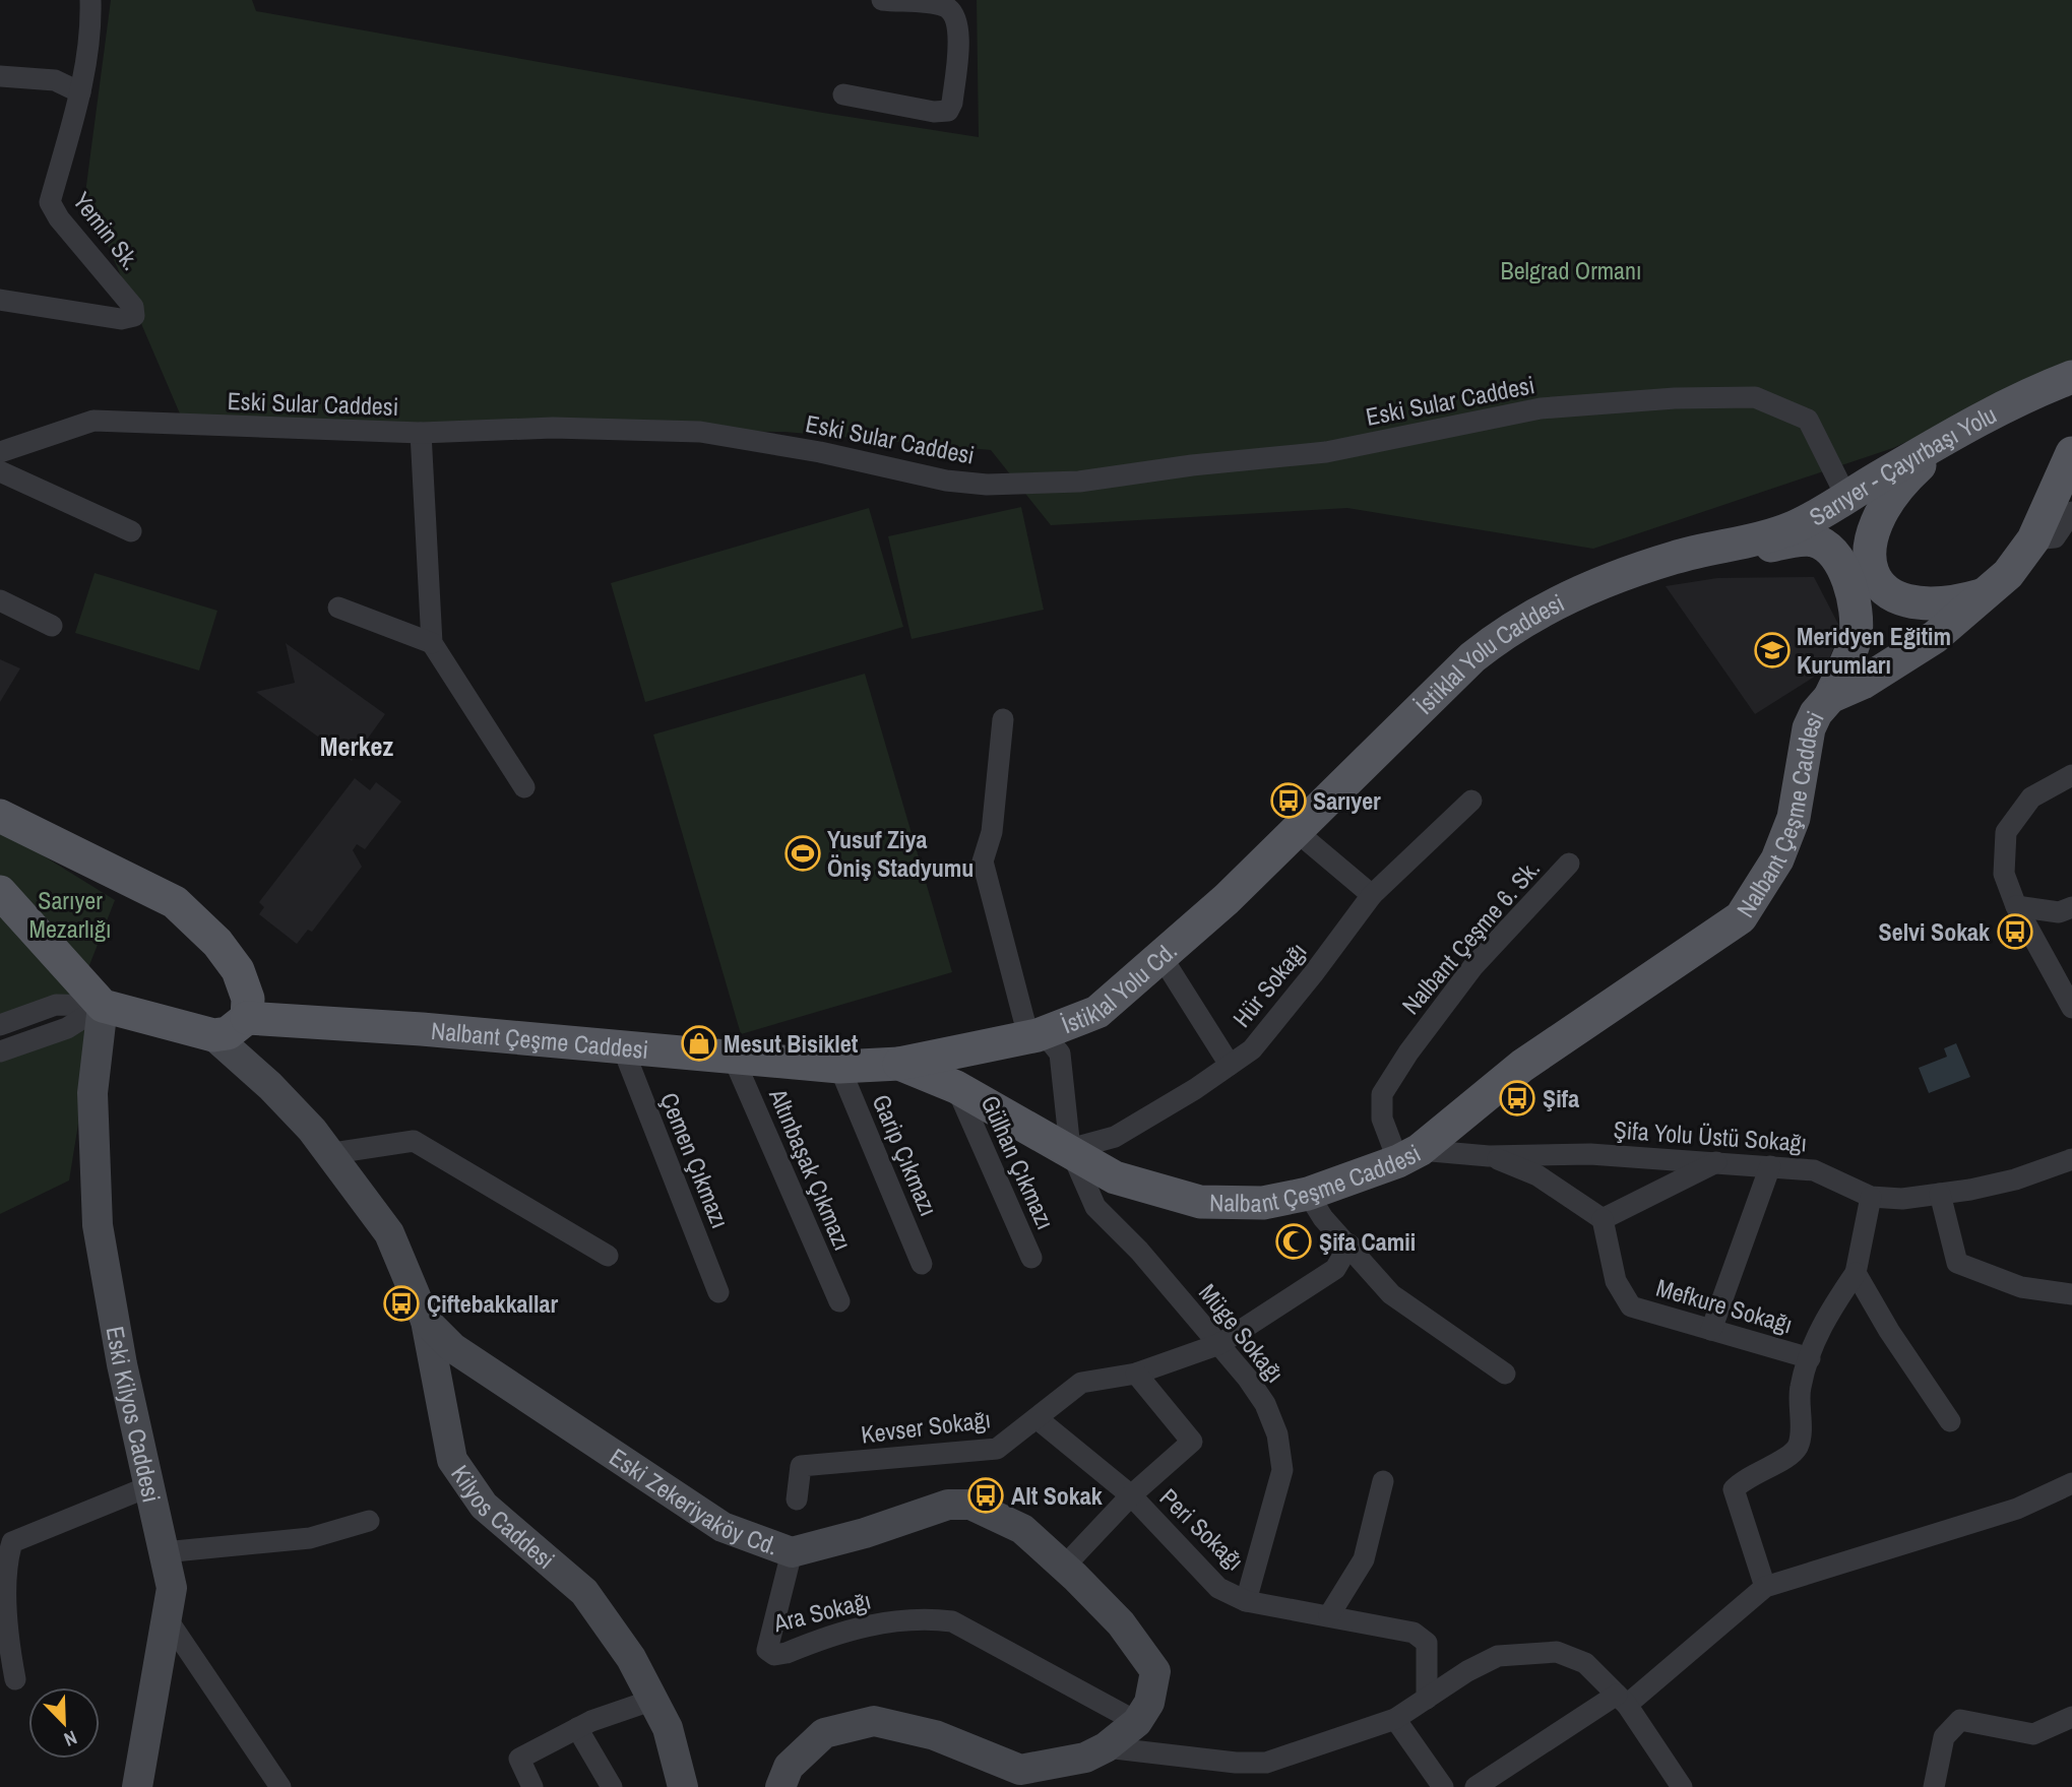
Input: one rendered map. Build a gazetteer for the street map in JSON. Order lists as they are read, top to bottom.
{
  "streets": {
    "main road": [
      "Sarıyer - Çayırbaşı Yolu",
      "İstiklal Yolu Caddesi",
      "Nalbant Çeşme Caddesi",
      "İstiklal Yolu Cd."
    ],
    "street": [
      "Yemin Sk.",
      "Eski Sular Caddesi",
      "Nalbant Çeşme 6. Sk.",
      "Hür Sokağı",
      "Şifa Yolu Üstü Sokağı",
      "Garip Çıkmazı",
      "Çemen Çıkmazı",
      "Gülhan Çıkmazı",
      "Altınbaşak Çıkmazı",
      "Mefkure Sokağı",
      "Müge Sokağı",
      "Eski Kilyos Caddesi",
      "Kevser Sokağı",
      "Eski Zekeriyaköy Cd.",
      "Kilyos Caddesi",
      "Peri Sokağı",
      "Ara Sokağı"
    ]
  },
  "crossings": [
    ["Eski Sular Caddesi", "Sarıyer - Çayırbaşı Yolu"],
    ["Sarıyer - Çayırbaşı Yolu", "İstiklal Yolu Caddesi"],
    ["İstiklal Yolu Caddesi", "İstiklal Yolu Cd."],
    ["Nalbant Çeşme Caddesi", "Nalbant Çeşme 6. Sk."],
    ["Nalbant Çeşme Caddesi", "İstiklal Yolu Cd."],
    ["Nalbant Çeşme Caddesi", "Hür Sokağı"],
    ["Nalbant Çeşme Caddesi", "Şifa Yolu Üstü Sokağı"],
    ["Nalbant Çeşme Caddesi", "Garip Çıkmazı"],
    ["Nalbant Çeşme Caddesi", "Çemen Çıkmazı"],
    ["Nalbant Çeşme Caddesi", "Gülhan Çıkmazı"],
    ["Nalbant Çeşme Caddesi", "Altınbaşak Çıkmazı"],
    ["Nalbant Çeşme Caddesi", "Müge Sokağı"],
    ["Nalbant Çeşme 6. Sk.", "Şifa Yolu Üstü Sokağı"],
    ["İstiklal Yolu Cd.", "Müge Sokağı"],
    ["Hür Sokağı", "Müge Sokağı"],
    ["Müge Sokağı", "Kevser Sokağı"],
    ["Müge Sokağı", "Peri Sokağı"],
    ["Kevser Sokağı", "Peri Sokağı"],
    ["Eski Zekeriyaköy Cd.", "Kilyos Caddesi"],
    ["Eski Zekeriyaköy Cd.", "Ara Sokağı"]
  ],
  "districts": ["Merkez"],
  "parks": ["Belgrad Ormanı", "Sarıyer Mezarlığı"],
  "places": {
    "school or university": ["Meridyen Eğitim Kurumları"],
    "bus stop": [
      "Sarıyer",
      "Selvi Sokak",
      "Şifa",
      "Çiftebakkallar",
      "Alt Sokak"
    ],
    "sports": ["Yusuf Ziya Öniş Stadyumu"],
    "shop": ["Mesut Bisiklet"],
    "mosque": ["Şifa Camii"]
  },
  "north": "bottom right"
}
